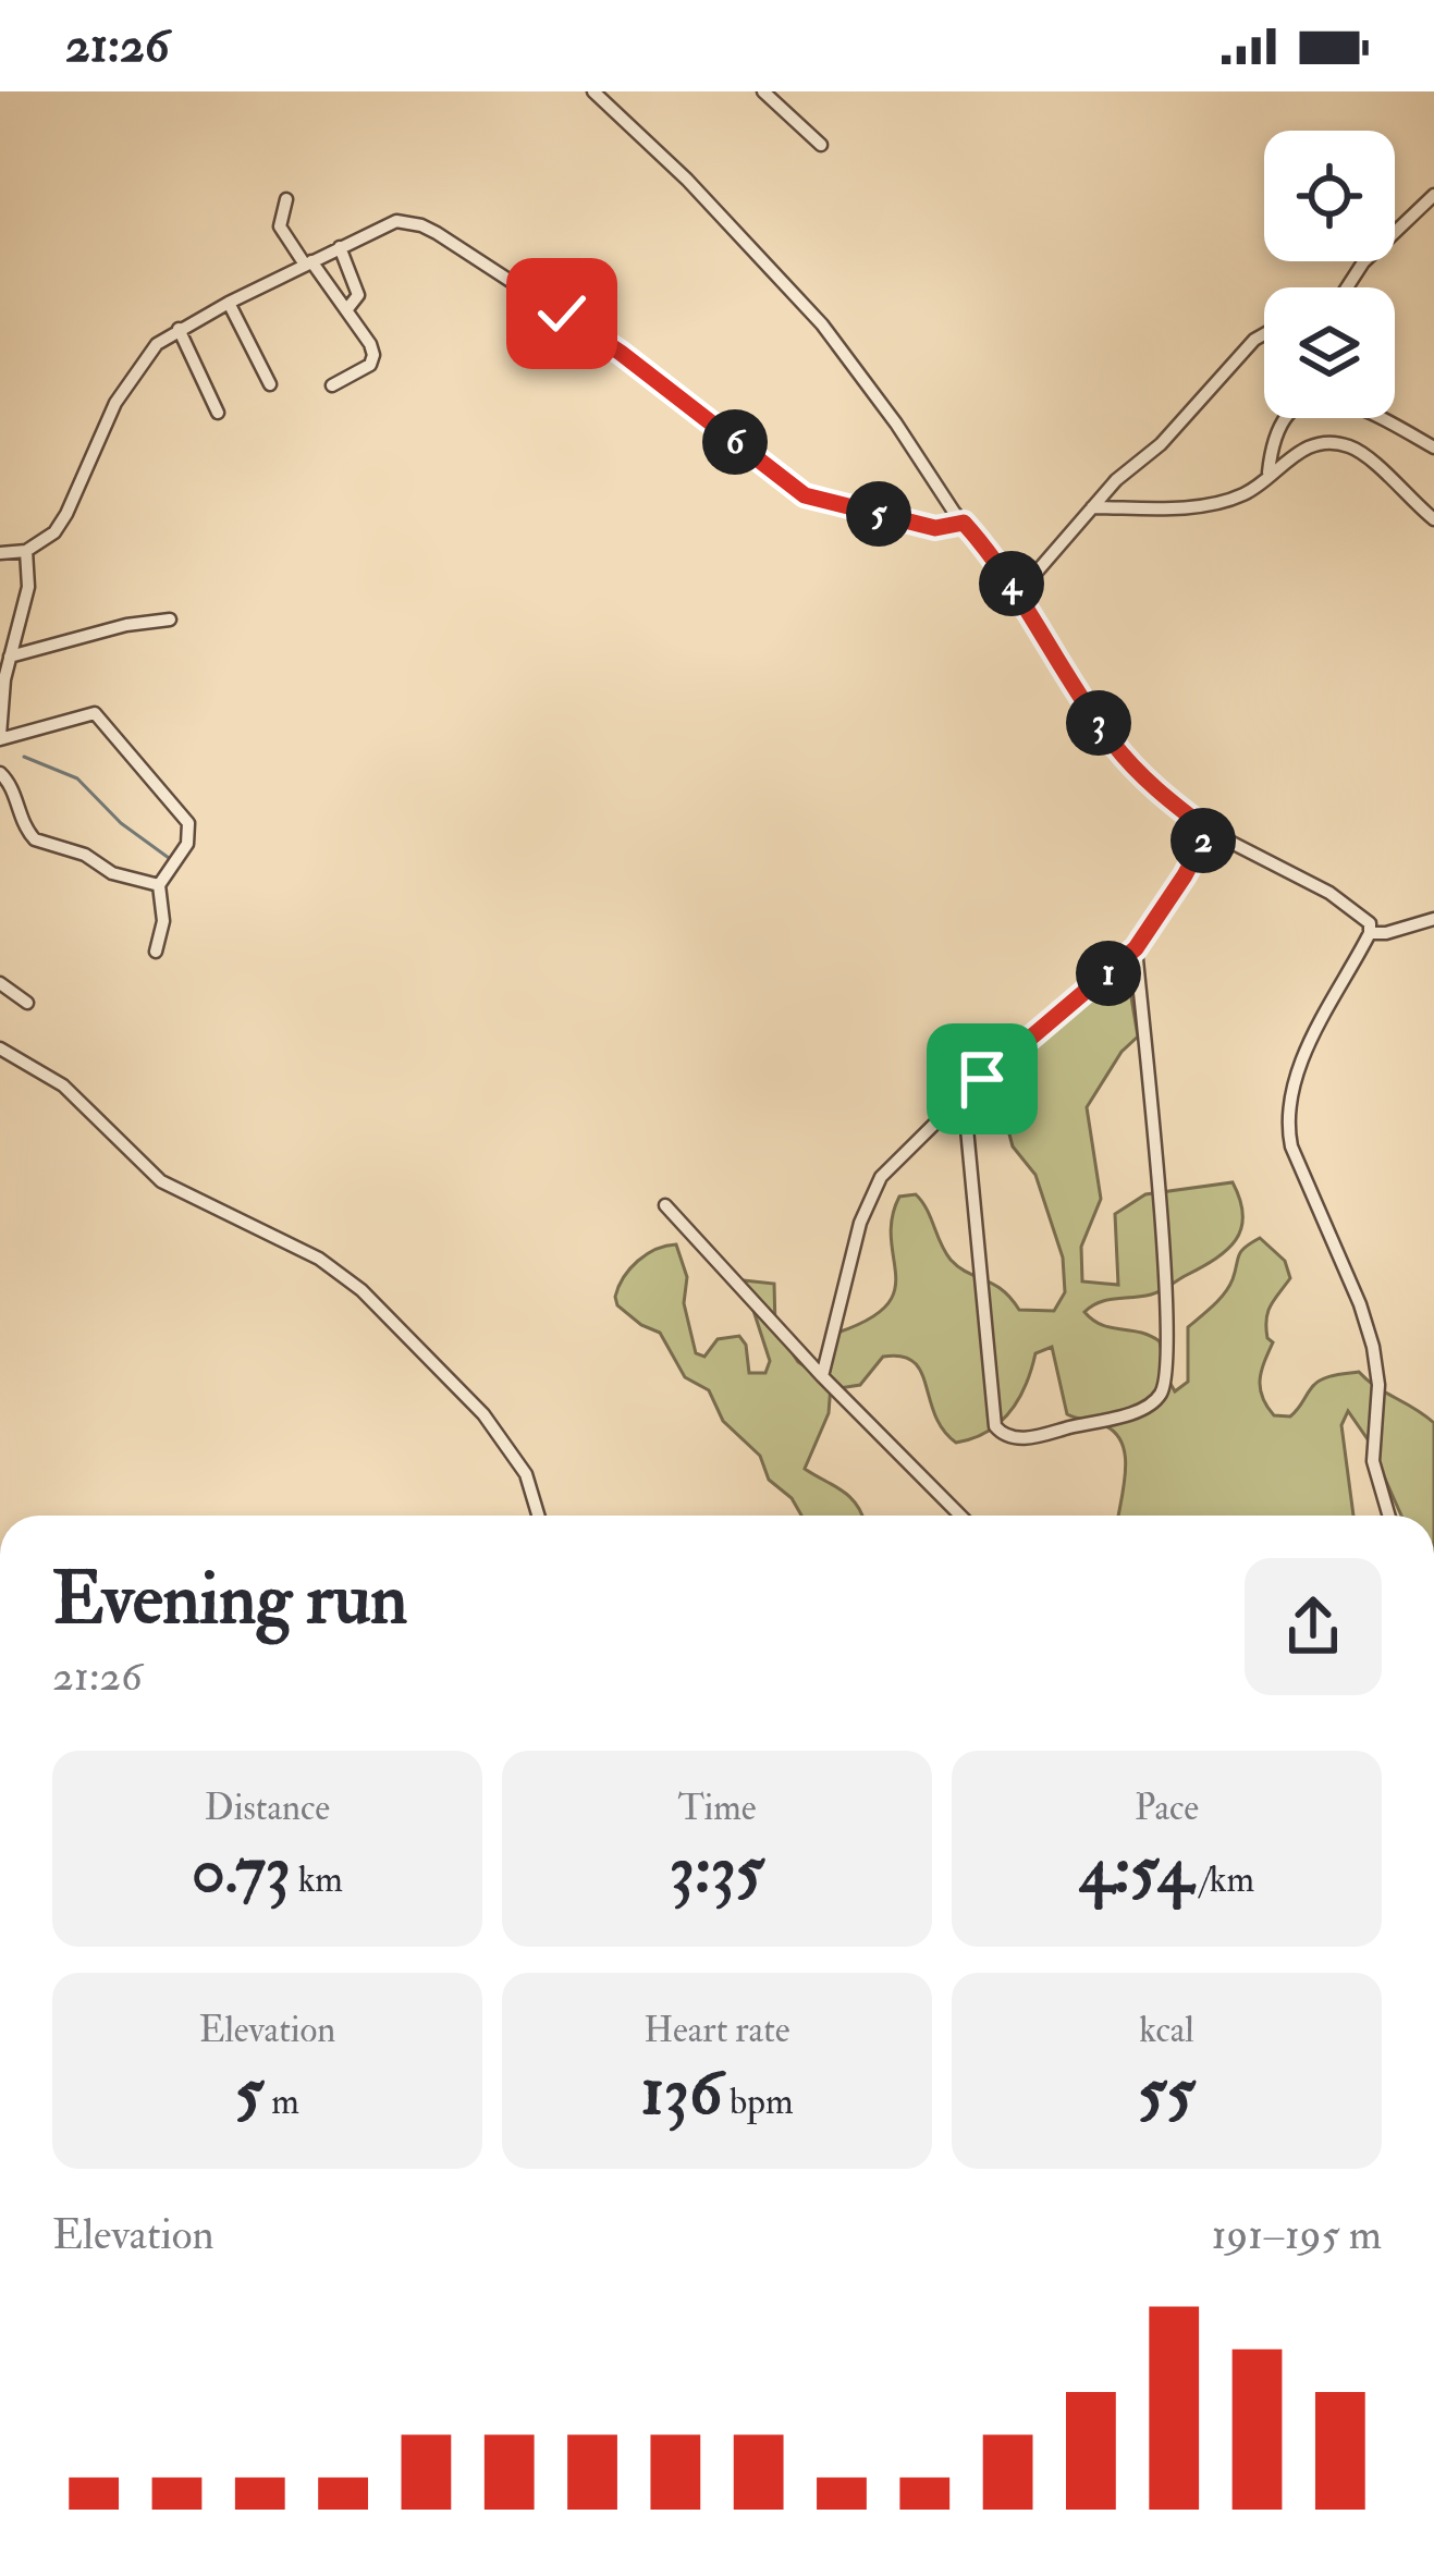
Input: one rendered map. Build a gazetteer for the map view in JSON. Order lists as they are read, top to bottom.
{
  "page": {
    "status": "21:26",
    "pins": [
      "6",
      "5",
      "4",
      "3",
      "2",
      "1"
    ],
    "heading": ["Evening run", "21:26"],
    "stats": [
      ["Distance", "0.73 km"],
      ["Time", "3:35"],
      ["Pace", "4:54 /km"],
      ["Elevation", "5 m"],
      ["Heart rate", "136 bpm"],
      ["kcal", "55"]
    ],
    "chart": ["Elevation", "191–195 m"]
  }
}
